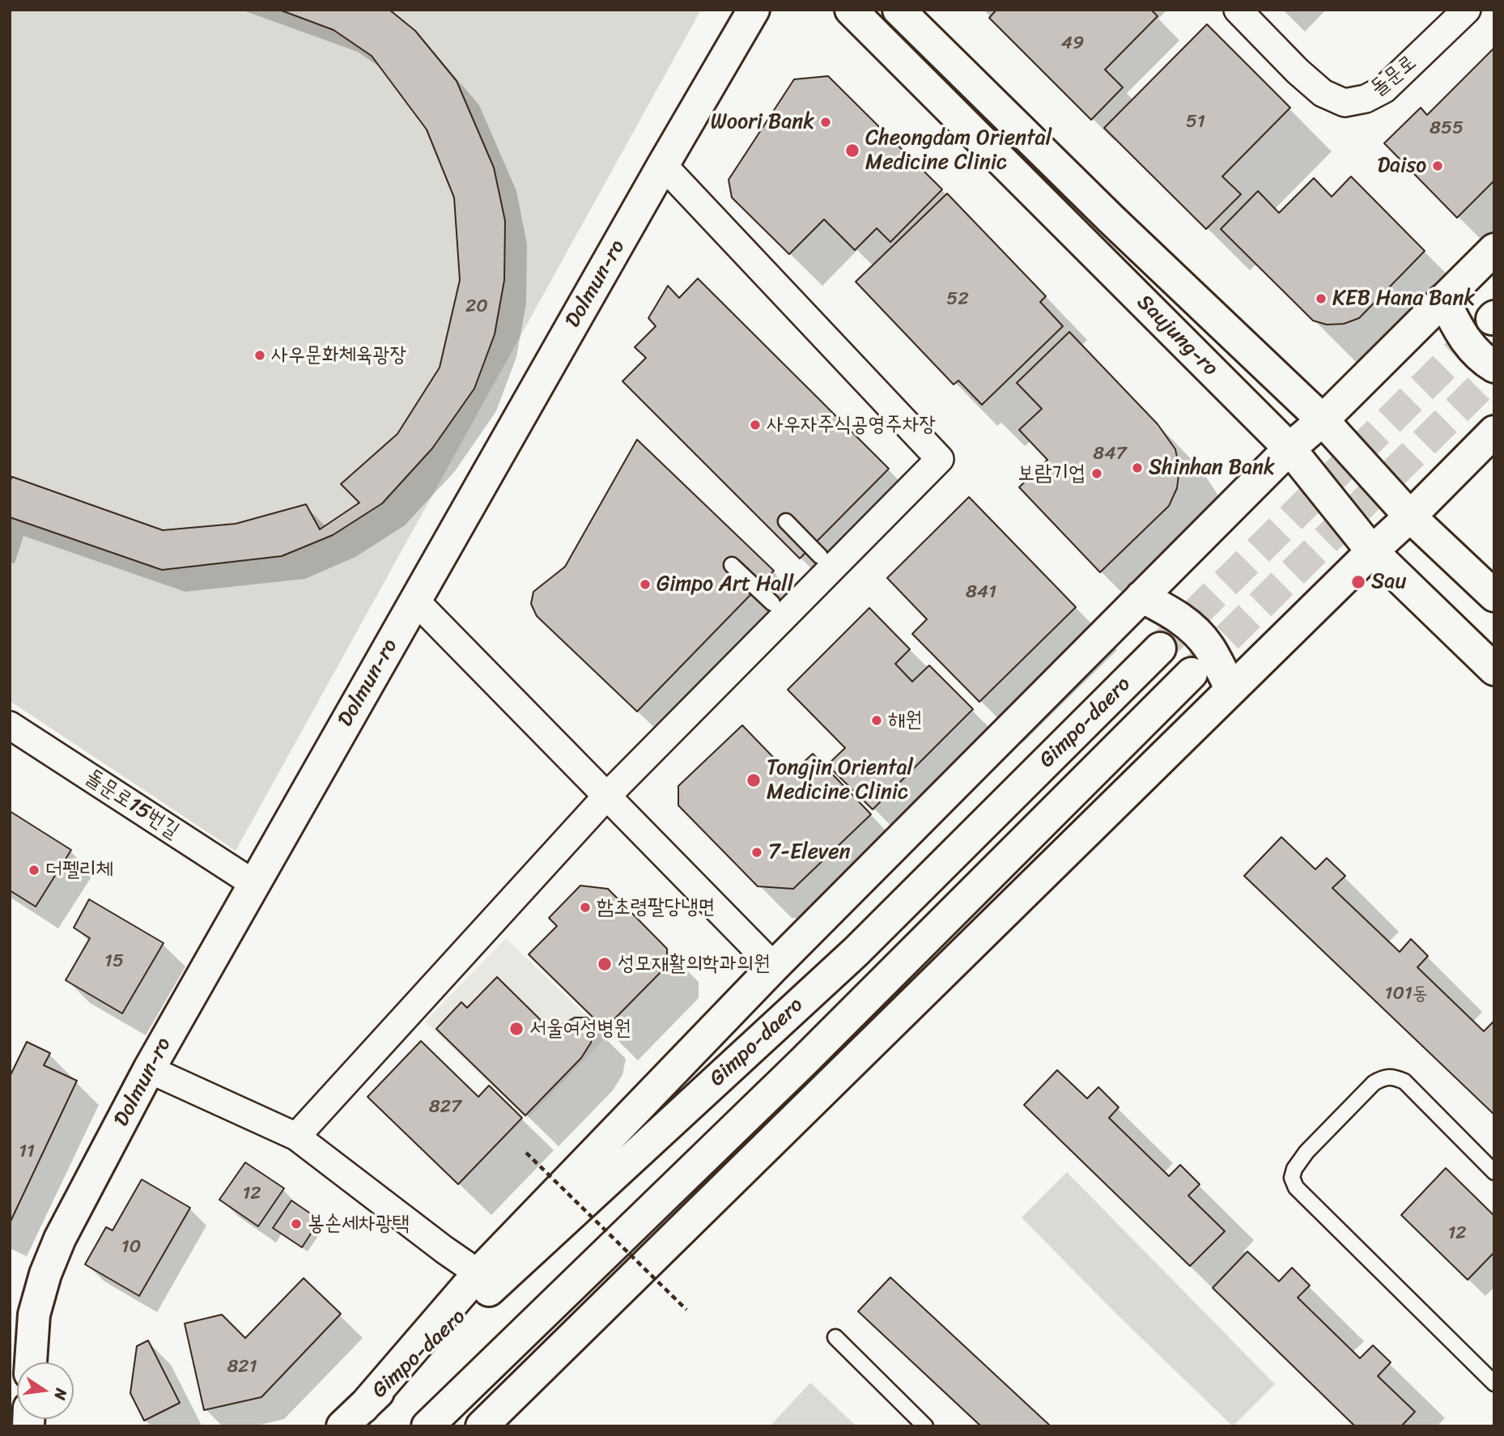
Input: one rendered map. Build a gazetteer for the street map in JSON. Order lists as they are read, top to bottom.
{
  "streets": {
    "main road": ["Dolmun-ro", "Saujung-ro", "Gimpo-daero"],
    "street": ["돌문로", "돌문로15번길"]
  },
  "crossings": [
    ["Dolmun-ro", "돌문로15번길"]
  ],
  "places": [
    "Woori Bank",
    "Cheongdam Oriental Medicine Clinic",
    "Daiso",
    "KEB Hana Bank",
    "사우문화체육광장",
    "사우자주식공영주차장",
    "Shinhan Bank",
    "보람기업",
    "Sau",
    "Gimpo Art Hall",
    "해원",
    "Tongjin Oriental Medicine Clinic",
    "7-Eleven",
    "더펠리체",
    "함초령팔당냉면",
    "성모재활의학과의원",
    "서울여성병원",
    "봉손세차광택"
  ],
  "house_numbers": [
    "49",
    "51",
    "855",
    "52",
    "20",
    "847",
    "841",
    "15",
    "101동",
    "827",
    "11",
    "12",
    "12",
    "10",
    "821"
  ],
  "north": "right"
}
